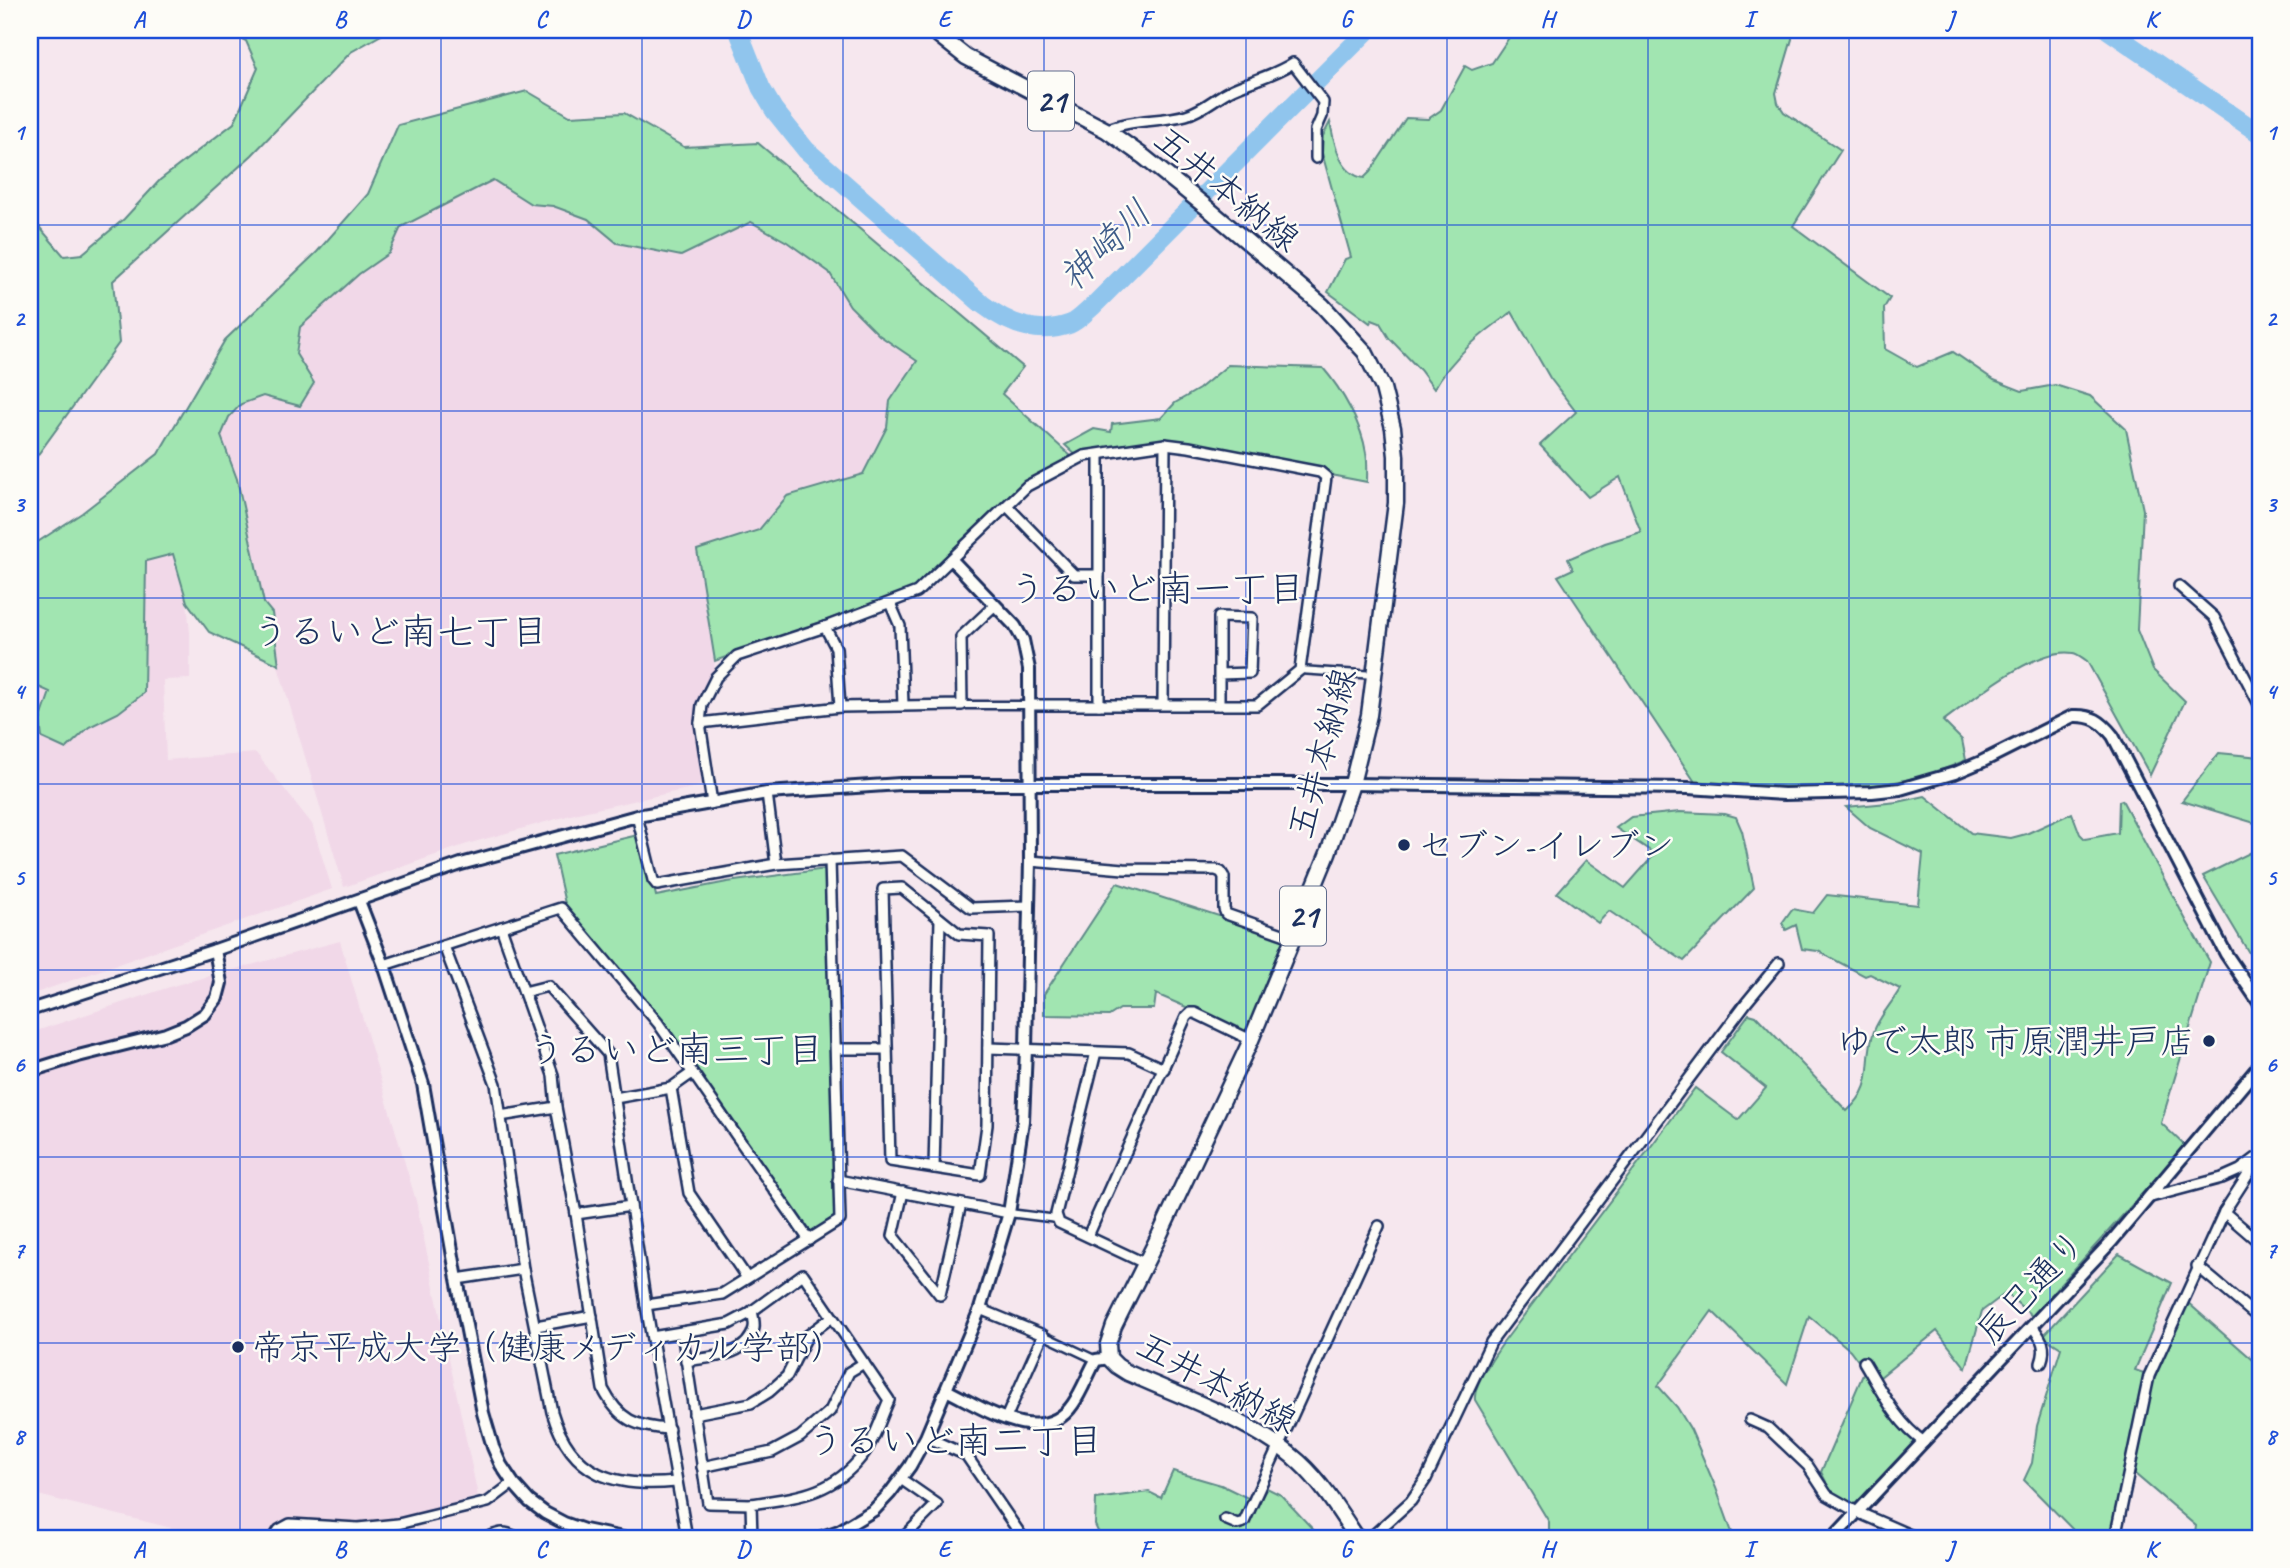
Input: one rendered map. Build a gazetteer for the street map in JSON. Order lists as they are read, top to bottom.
{
  "streets": {
    "main road": ["21", "五井本納線"],
    "street": ["辰巳通り"]
  },
  "districts": [
    "うるいど南一丁目",
    "うるいど南七丁目",
    "うるいど南三丁目",
    "うるいど南二丁目"
  ],
  "water": ["神崎川"],
  "places": ["セブン-イレブン", "ゆで太郎 市原潤井戸店", "帝京平成大学（健康メディカル学部）"],
  "grid": {
    "columns": [
      "A",
      "B",
      "C",
      "D",
      "E",
      "F",
      "G",
      "H",
      "I",
      "J",
      "K"
    ],
    "rows": [
      "1",
      "2",
      "3",
      "4",
      "5",
      "6",
      "7",
      "8"
    ]
  }
}
